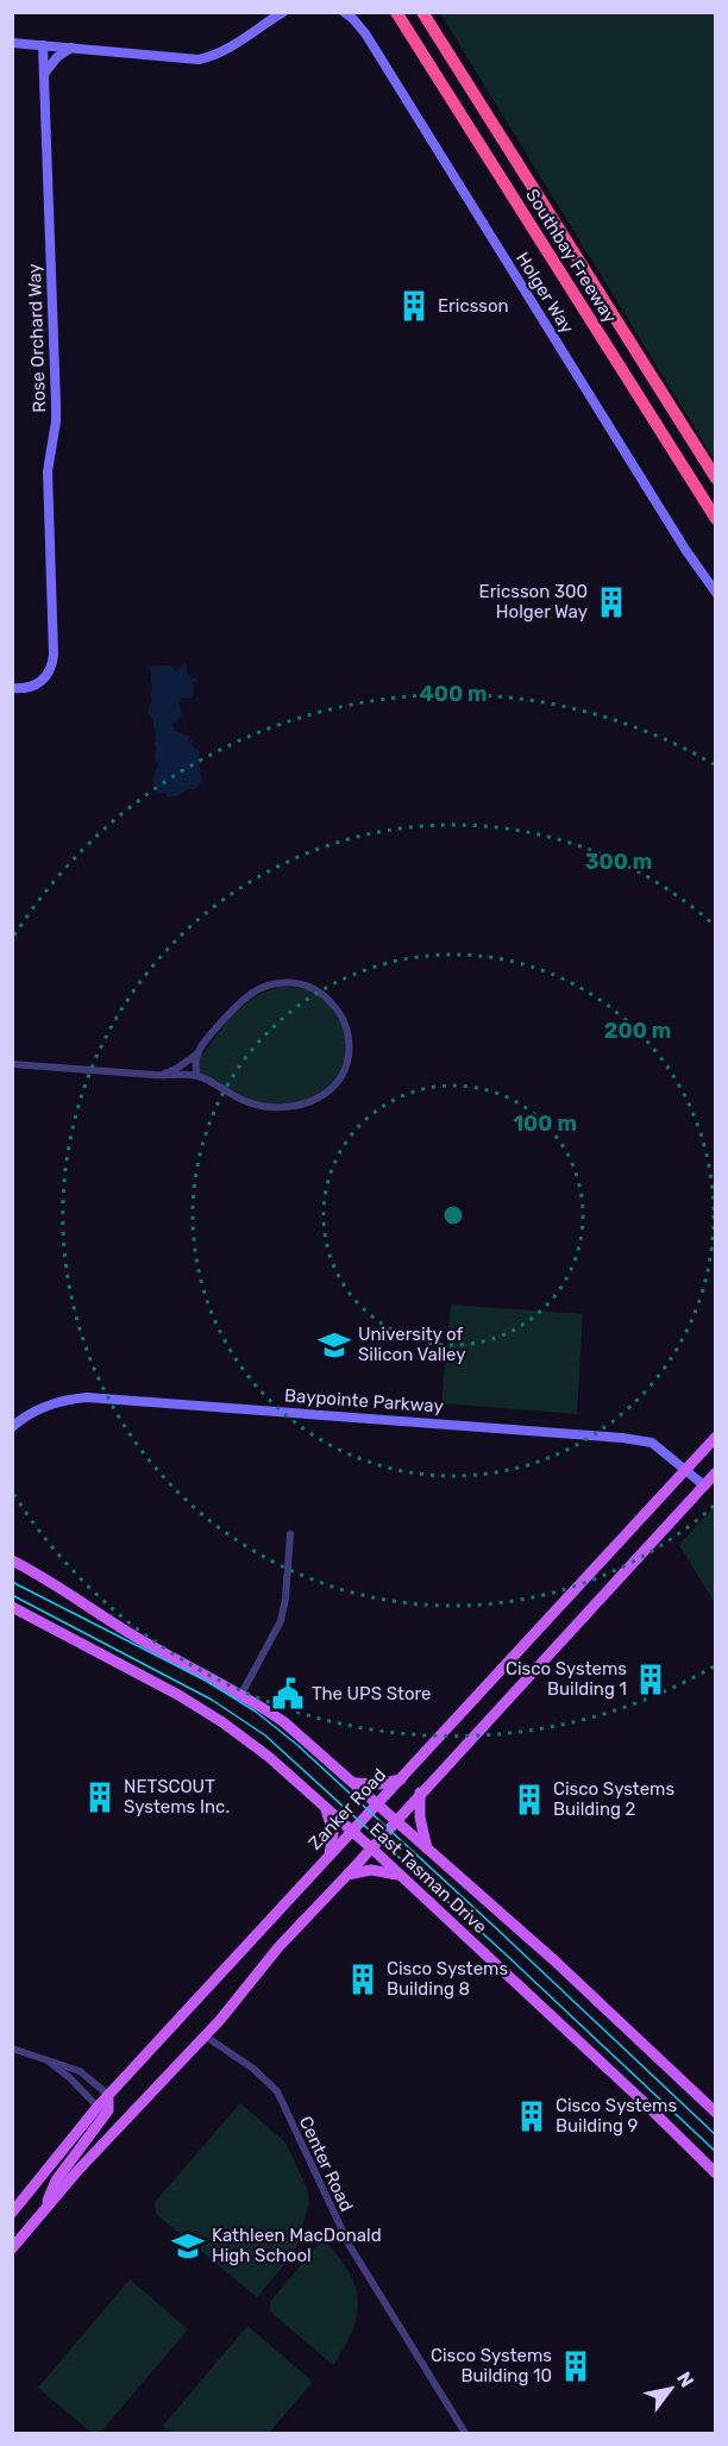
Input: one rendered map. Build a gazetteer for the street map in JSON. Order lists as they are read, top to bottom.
{
  "streets": {
    "highway": ["Southbay Freeway"],
    "main road": ["Zanker Road", "East Tasman Drive"],
    "street": [
      "Holger Way",
      "Rose Orchard Way",
      "Baypointe Parkway",
      "Center Road"
    ]
  },
  "crossings": [
    ["Baypointe Parkway", "Zanker Road"],
    ["Zanker Road", "East Tasman Drive"]
  ],
  "places": {
    "building": [
      "Ericsson",
      "Ericsson 300 Holger Way",
      "Cisco Systems Building 1",
      "NETSCOUT Systems Inc.",
      "Cisco Systems Building 2",
      "Cisco Systems Building 8",
      "Cisco Systems Building 9",
      "Cisco Systems Building 10"
    ],
    "school or university": ["University of Silicon Valley", "Kathleen MacDonald High School"],
    "public building": ["The UPS Store"]
  },
  "north": "top right",
  "rings": [
    "400 m",
    "300 m",
    "200 m",
    "100 m"
  ]
}
